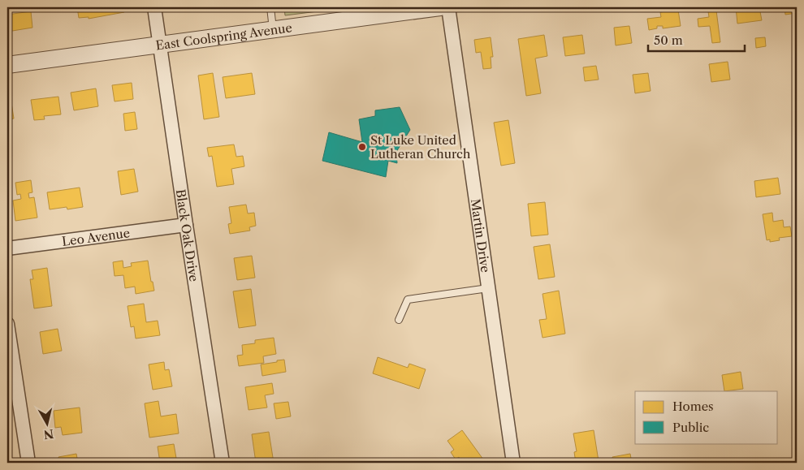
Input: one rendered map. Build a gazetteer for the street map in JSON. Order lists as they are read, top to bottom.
{
  "streets": {
    "street": [
      "East Coolspring Avenue",
      "Black Oak Drive",
      "Martin Drive",
      "Leo Avenue"
    ]
  },
  "crossings": [
    ["East Coolspring Avenue", "Black Oak Drive"],
    ["East Coolspring Avenue", "Martin Drive"],
    ["Black Oak Drive", "Leo Avenue"]
  ],
  "places": ["St Luke United Lutheran Church"],
  "legend": ["Homes", "Public"],
  "scale_bar": "50 m",
  "north": "bottom"
}
